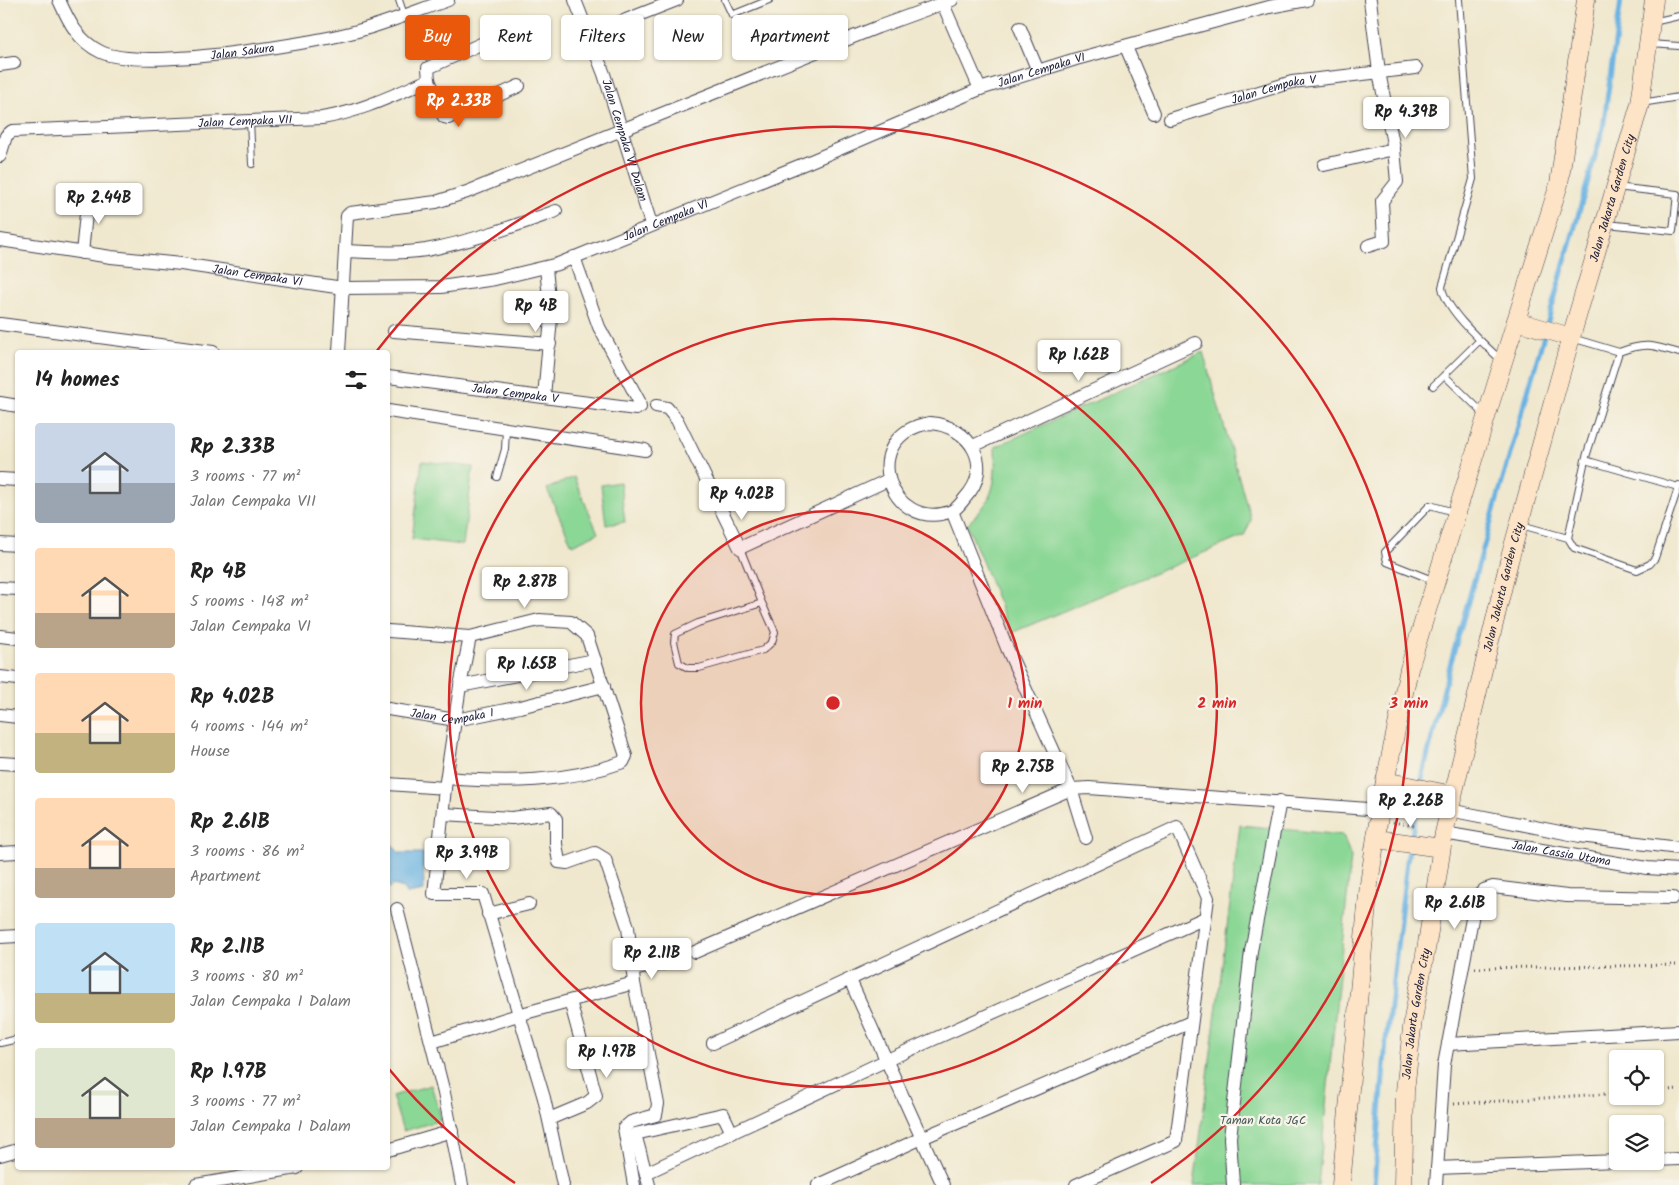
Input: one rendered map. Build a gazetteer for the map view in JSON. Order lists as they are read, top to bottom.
{
  "streets": {
    "street": [
      "Jalan Sakura",
      "Jalan Cempaka VI",
      "Jalan Cempaka V",
      "Jalan Cempaka VII",
      "Jalan Cempaka VI Dalam",
      "Jalan Jakarta Garden City",
      "Jalan Cempaka I",
      "Jalan Cassia Utama"
    ]
  },
  "crossings": [
    ["Jalan Cempaka VI", "Jalan Cempaka V"],
    ["Jalan Cempaka VI", "Jalan Cempaka VI Dalam"],
    ["Jalan Jakarta Garden City", "Jalan Cassia Utama"]
  ],
  "parks": ["Taman Kota JGC"],
  "page": {
    "chip": [
      "Buy",
      "Rent",
      "Filters",
      "New",
      "Apartment"
    ],
    "price": [
      "Rp 2.33B",
      "Rp 4.39B",
      "Rp 2.44B",
      "Rp 4B",
      "Rp 1.62B",
      "Rp 4.02B",
      "Rp 2.87B",
      "Rp 1.65B",
      "Rp 2.75B",
      "Rp 2.26B",
      "Rp 3.99B",
      "Rp 2.61B",
      "Rp 2.11B",
      "Rp 1.97B"
    ],
    "heading": "14 homes",
    "list": [
      {
        "name": "Rp 2.33B",
        "note": "3 rooms · 77 m² · Jalan Cempaka VII"
      },
      {
        "name": "Rp 4B",
        "note": "5 rooms · 148 m² · Jalan Cempaka VI"
      },
      {
        "name": "Rp 4.02B",
        "note": "4 rooms · 144 m² · House"
      },
      {
        "name": "Rp 2.61B",
        "note": "3 rooms · 86 m² · Apartment"
      },
      {
        "name": "Rp 2.11B",
        "note": "3 rooms · 80 m² · Jalan Cempaka I Dalam"
      },
      {
        "name": "Rp 1.97B",
        "note": "3 rooms · 77 m² · Jalan Cempaka I Dalam"
      }
    ]
  },
  "rings": ["1 min", "2 min", "3 min"]
}
